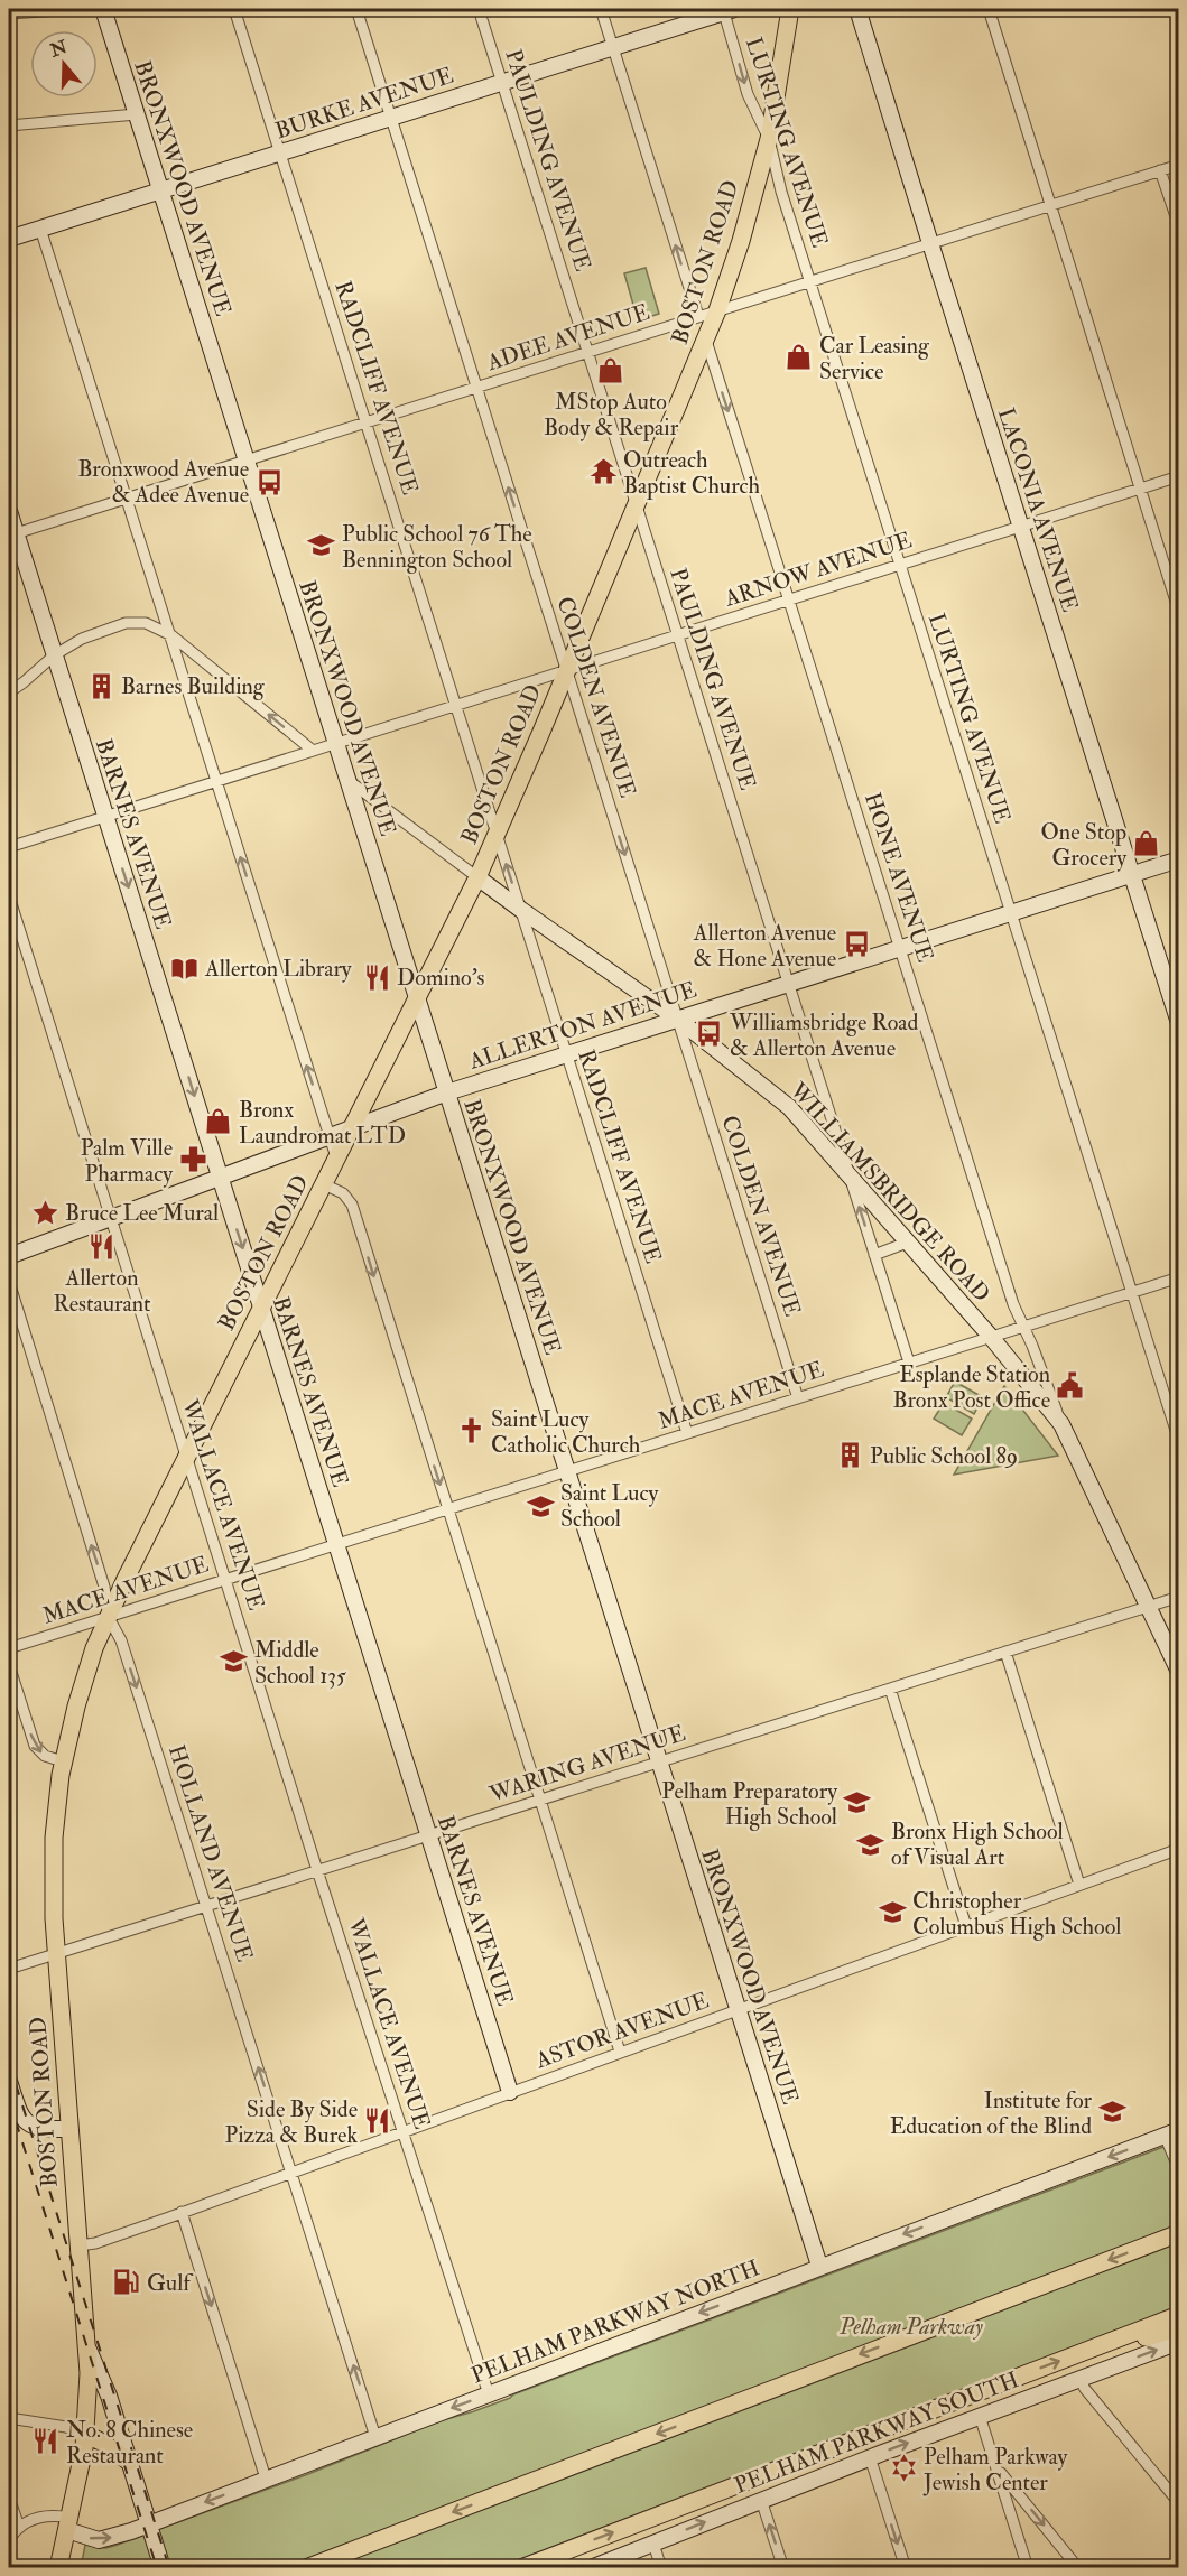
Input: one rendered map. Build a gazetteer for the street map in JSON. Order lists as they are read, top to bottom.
{
  "streets": {
    "main road": ["BOSTON ROAD"],
    "street": [
      "BURKE AVENUE",
      "LURTING AVENUE",
      "PAULDING AVENUE",
      "BRONXWOOD AVENUE",
      "ADEE AVENUE",
      "RADCLIFF AVENUE",
      "LACONIA AVENUE",
      "ARNOW AVENUE",
      "COLDEN AVENUE",
      "BARNES AVENUE",
      "HONE AVENUE",
      "ALLERTON AVENUE",
      "WILLIAMSBRIDGE ROAD",
      "MACE AVENUE",
      "WALLACE AVENUE",
      "WARING AVENUE",
      "HOLLAND AVENUE",
      "ASTOR AVENUE",
      "PELHAM PARKWAY NORTH",
      "PELHAM PARKWAY SOUTH"
    ]
  },
  "crossings": [
    ["BURKE AVENUE", "LURTING AVENUE"],
    ["BURKE AVENUE", "PAULDING AVENUE"],
    ["BURKE AVENUE", "BRONXWOOD AVENUE"],
    ["BURKE AVENUE", "RADCLIFF AVENUE"],
    ["BURKE AVENUE", "COLDEN AVENUE"],
    ["LURTING AVENUE", "BOSTON ROAD"],
    ["LURTING AVENUE", "ADEE AVENUE"],
    ["LURTING AVENUE", "ARNOW AVENUE"],
    ["LURTING AVENUE", "ALLERTON AVENUE"],
    ["LURTING AVENUE", "MACE AVENUE"],
    ["PAULDING AVENUE", "BOSTON ROAD"],
    ["PAULDING AVENUE", "ADEE AVENUE"],
    ["PAULDING AVENUE", "ARNOW AVENUE"],
    ["PAULDING AVENUE", "ALLERTON AVENUE"],
    ["PAULDING AVENUE", "WILLIAMSBRIDGE ROAD"],
    ["PAULDING AVENUE", "MACE AVENUE"],
    ["BRONXWOOD AVENUE", "BOSTON ROAD"],
    ["BRONXWOOD AVENUE", "ADEE AVENUE"],
    ["BRONXWOOD AVENUE", "ARNOW AVENUE"],
    ["BRONXWOOD AVENUE", "ALLERTON AVENUE"],
    ["BRONXWOOD AVENUE", "WILLIAMSBRIDGE ROAD"],
    ["BRONXWOOD AVENUE", "MACE AVENUE"],
    ["BRONXWOOD AVENUE", "WARING AVENUE"],
    ["BRONXWOOD AVENUE", "ASTOR AVENUE"],
    ["BRONXWOOD AVENUE", "PELHAM PARKWAY NORTH"],
    ["BOSTON ROAD", "ADEE AVENUE"],
    ["BOSTON ROAD", "RADCLIFF AVENUE"],
    ["BOSTON ROAD", "ARNOW AVENUE"],
    ["BOSTON ROAD", "COLDEN AVENUE"],
    ["BOSTON ROAD", "BARNES AVENUE"],
    ["BOSTON ROAD", "HONE AVENUE"],
    ["BOSTON ROAD", "ALLERTON AVENUE"],
    ["BOSTON ROAD", "WILLIAMSBRIDGE ROAD"],
    ["BOSTON ROAD", "MACE AVENUE"],
    ["BOSTON ROAD", "WALLACE AVENUE"],
    ["BOSTON ROAD", "WARING AVENUE"],
    ["BOSTON ROAD", "HOLLAND AVENUE"],
    ["BOSTON ROAD", "ASTOR AVENUE"],
    ["BOSTON ROAD", "PELHAM PARKWAY NORTH"],
    ["ADEE AVENUE", "RADCLIFF AVENUE"],
    ["ADEE AVENUE", "LACONIA AVENUE"],
    ["ADEE AVENUE", "COLDEN AVENUE"],
    ["ADEE AVENUE", "BARNES AVENUE"],
    ["RADCLIFF AVENUE", "ARNOW AVENUE"],
    ["RADCLIFF AVENUE", "ALLERTON AVENUE"],
    ["RADCLIFF AVENUE", "WILLIAMSBRIDGE ROAD"],
    ["RADCLIFF AVENUE", "MACE AVENUE"],
    ["LACONIA AVENUE", "ARNOW AVENUE"],
    ["LACONIA AVENUE", "ALLERTON AVENUE"],
    ["ARNOW AVENUE", "COLDEN AVENUE"],
    ["ARNOW AVENUE", "BARNES AVENUE"],
    ["ARNOW AVENUE", "HONE AVENUE"],
    ["COLDEN AVENUE", "ALLERTON AVENUE"],
    ["COLDEN AVENUE", "WILLIAMSBRIDGE ROAD"],
    ["COLDEN AVENUE", "MACE AVENUE"],
    ["BARNES AVENUE", "ALLERTON AVENUE"],
    ["BARNES AVENUE", "MACE AVENUE"],
    ["BARNES AVENUE", "WARING AVENUE"],
    ["BARNES AVENUE", "ASTOR AVENUE"],
    ["HONE AVENUE", "ALLERTON AVENUE"],
    ["HONE AVENUE", "WILLIAMSBRIDGE ROAD"],
    ["HONE AVENUE", "MACE AVENUE"],
    ["ALLERTON AVENUE", "WILLIAMSBRIDGE ROAD"],
    ["ALLERTON AVENUE", "WALLACE AVENUE"],
    ["WILLIAMSBRIDGE ROAD", "MACE AVENUE"],
    ["WILLIAMSBRIDGE ROAD", "WARING AVENUE"],
    ["MACE AVENUE", "WALLACE AVENUE"],
    ["MACE AVENUE", "HOLLAND AVENUE"],
    ["WALLACE AVENUE", "WARING AVENUE"],
    ["WALLACE AVENUE", "ASTOR AVENUE"],
    ["WALLACE AVENUE", "PELHAM PARKWAY NORTH"],
    ["WARING AVENUE", "HOLLAND AVENUE"],
    ["HOLLAND AVENUE", "ASTOR AVENUE"],
    ["HOLLAND AVENUE", "PELHAM PARKWAY NORTH"]
  ],
  "one_way": ["PELHAM PARKWAY NORTH", "PELHAM PARKWAY SOUTH"],
  "parks": ["Pelham Parkway"],
  "places": {
    "shop": [
      "Car Leasing Service",
      "MStop Auto Body & Repair",
      "One Stop Grocery",
      "Bronx Laundromat LTD"
    ],
    "temple": ["Outreach Baptist Church"],
    "bus stop": ["Bronxwood Avenue & Adee Avenue", "Allerton Avenue & Hone Avenue", "Williamsbridge Road & Allerton Avenue"],
    "school or university": [
      "Public School 76 The Bennington School",
      "Saint Lucy School",
      "Middle School 135",
      "Pelham Preparatory High School",
      "Bronx High School of Visual Art",
      "Christopher Columbus High School",
      "Institute for Education of the Blind"
    ],
    "building": ["Barnes Building", "Public School 89"],
    "library": ["Allerton Library"],
    "restaurant": [
      "Domino's",
      "Allerton Restaurant",
      "Side By Side Pizza & Burek",
      "No. 8 Chinese Restaurant"
    ],
    "pharmacy": ["Palm Ville Pharmacy"],
    "place": ["Bruce Lee Mural"],
    "public building": ["Esplande Station Bronx Post Office"],
    "church": ["Saint Lucy Catholic Church"],
    "fuel station": ["Gulf"],
    "synagogue": ["Pelham Parkway Jewish Center"]
  },
  "north": "top"
}
